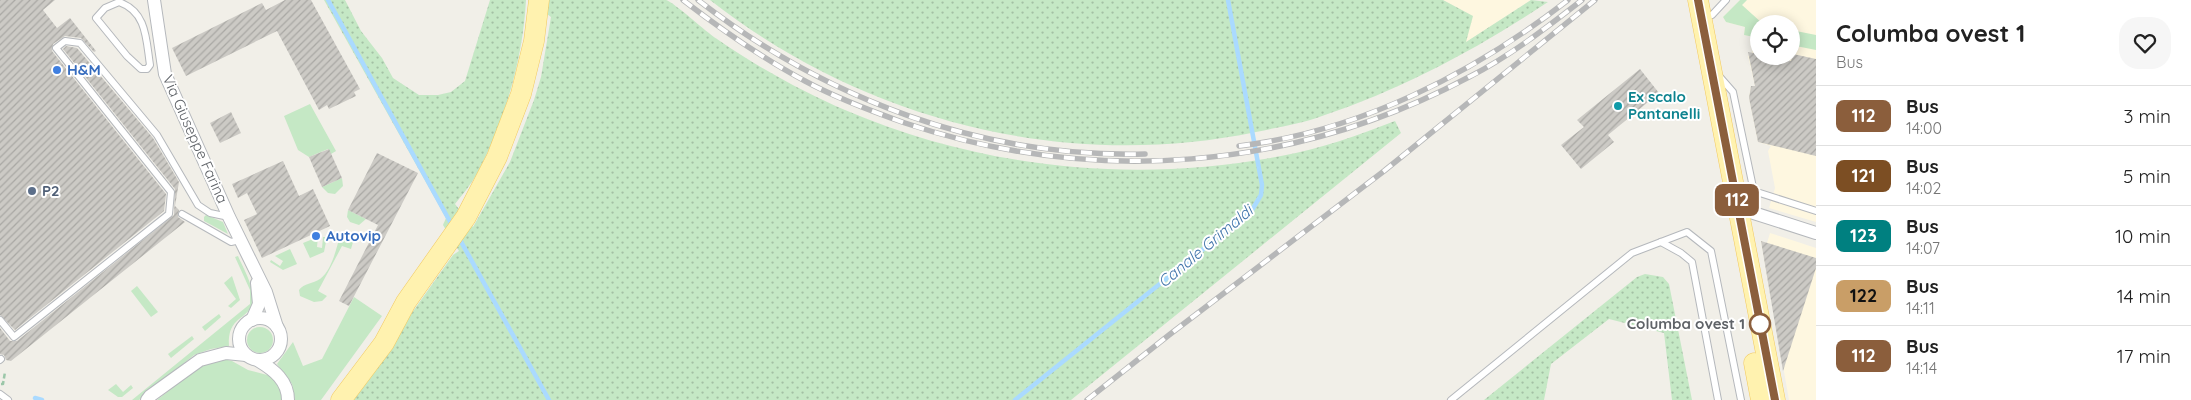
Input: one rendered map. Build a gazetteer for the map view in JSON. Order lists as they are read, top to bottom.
{
  "streets": {
    "street": ["Via Giuseppe Farina"]
  },
  "water": ["Canale Grimaldi"],
  "places": [
    "H&M",
    "Ex scalo Pantanelli",
    "P2",
    "Autovip",
    "Columba ovest 1"
  ],
  "lines": ["bus line 112"],
  "page": {
    "on_map": "112",
    "heading": ["Columba ovest 1", "Bus"],
    "list": [
      {
        "mark": "112",
        "name": "Bus",
        "note": "14:00",
        "value": "3 min"
      },
      {
        "mark": "121",
        "name": "Bus",
        "note": "14:02",
        "value": "5 min"
      },
      {
        "mark": "123",
        "name": "Bus",
        "note": "14:07",
        "value": "10 min"
      },
      {
        "mark": "122",
        "name": "Bus",
        "note": "14:11",
        "value": "14 min"
      },
      {
        "mark": "112",
        "name": "Bus",
        "note": "14:14",
        "value": "17 min"
      }
    ]
  }
}
